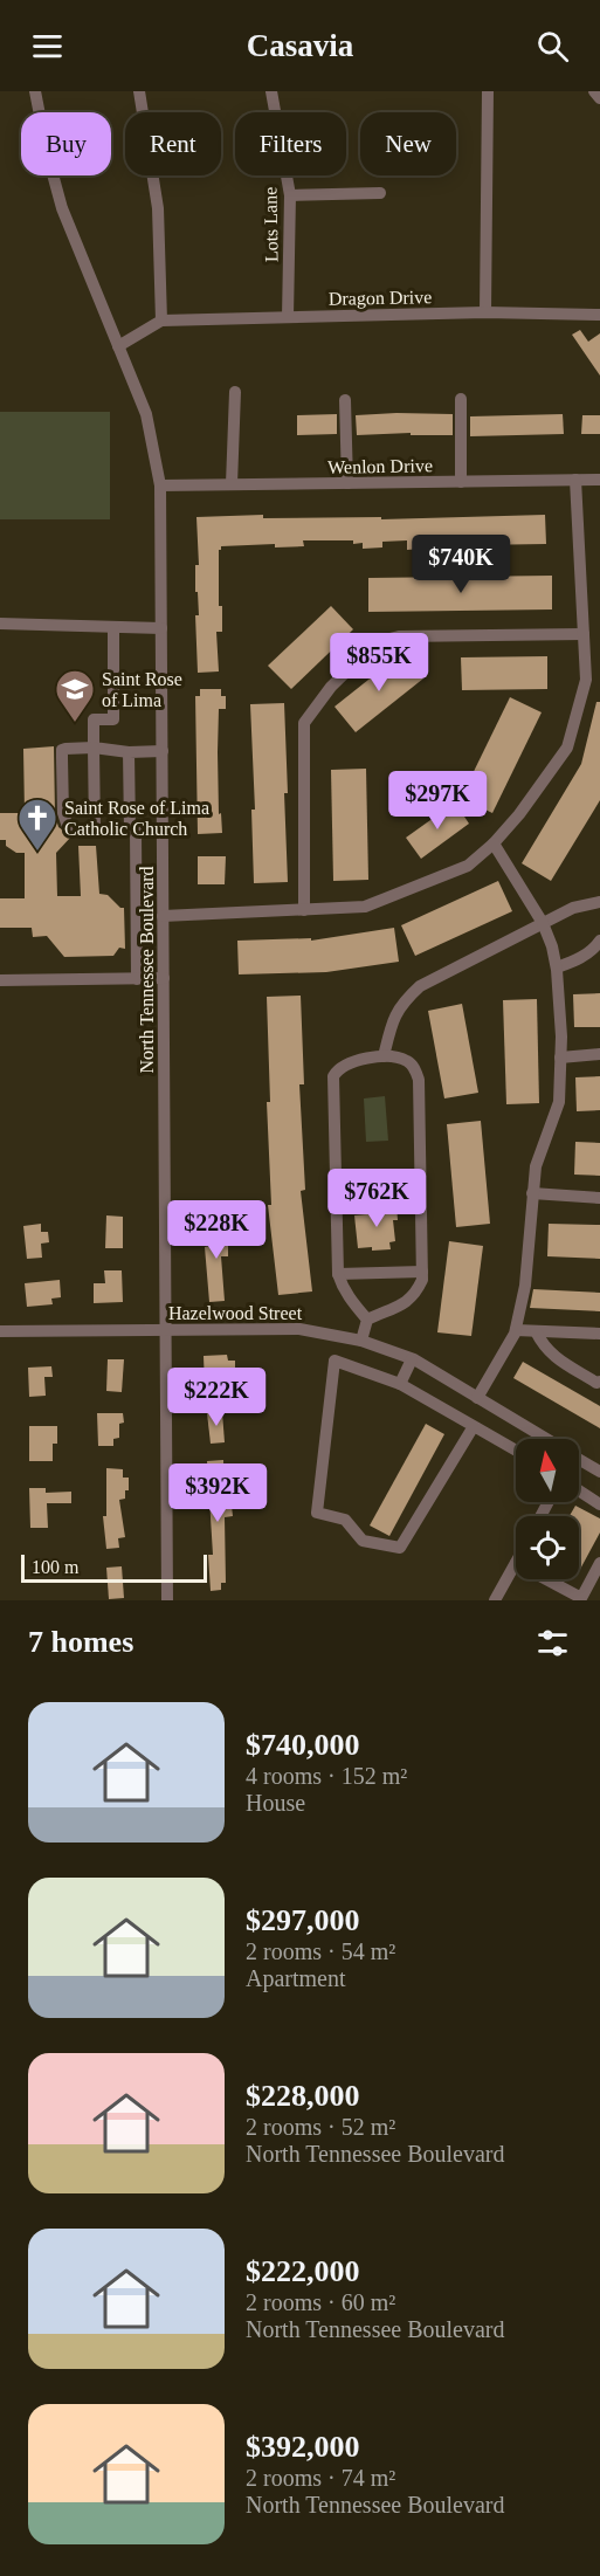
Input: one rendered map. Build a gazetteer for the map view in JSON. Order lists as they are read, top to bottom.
{
  "streets": {
    "street": [
      "Lots Lane",
      "Dragon Drive",
      "Wenlon Drive",
      "North Tennessee Boulevard",
      "Hazelwood Street"
    ]
  },
  "crossings": [
    ["Lots Lane", "Dragon Drive"],
    ["Wenlon Drive", "North Tennessee Boulevard"],
    ["North Tennessee Boulevard", "Hazelwood Street"]
  ],
  "places": {
    "school or university": ["Saint Rose of Lima"],
    "church": ["Saint Rose of Lima Catholic Church"]
  },
  "scale_bar": "100 m",
  "north": "top",
  "page": {
    "header": "Casavia",
    "chip": [
      "Buy",
      "Rent",
      "Filters",
      "New"
    ],
    "price": [
      "$740K",
      "$855K",
      "$297K",
      "$762K",
      "$228K",
      "$222K",
      "$392K"
    ],
    "scale": "100 m",
    "heading": "7 homes",
    "list": [
      {
        "name": "$740,000",
        "note": "4 rooms · 152 m² · House"
      },
      {
        "name": "$297,000",
        "note": "2 rooms · 54 m² · Apartment"
      },
      {
        "name": "$228,000",
        "note": "2 rooms · 52 m² · North Tennessee Boulevard"
      },
      {
        "name": "$222,000",
        "note": "2 rooms · 60 m² · North Tennessee Boulevard"
      },
      {
        "name": "$392,000",
        "note": "2 rooms · 74 m² · North Tennessee Boulevard"
      }
    ]
  }
}
